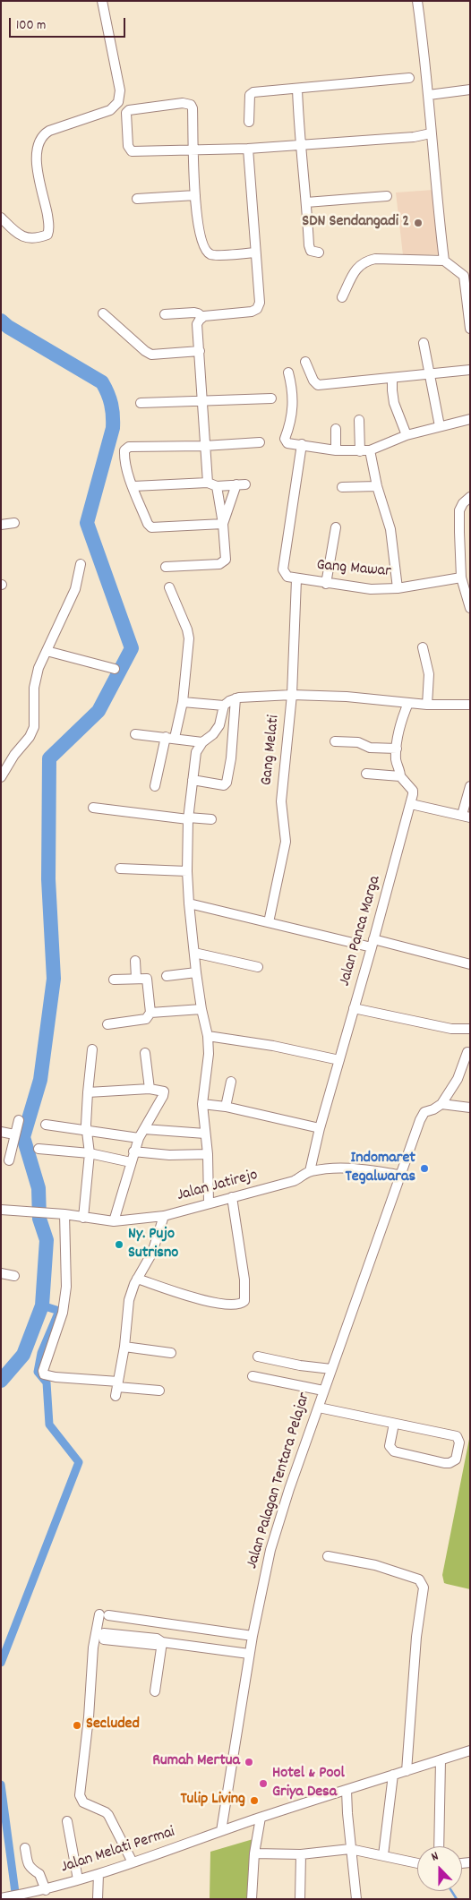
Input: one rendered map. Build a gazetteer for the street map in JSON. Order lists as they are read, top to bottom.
{
  "streets": {
    "street": [
      "Gang Mawar",
      "Gang Melati",
      "Jalan Panca Marga",
      "Jalan Jatirejo",
      "Jalan Palagan Tentara Pelajar",
      "Jalan Melati Permai"
    ]
  },
  "crossings": [
    ["Gang Mawar", "Gang Melati"],
    ["Jalan Panca Marga", "Jalan Jatirejo"],
    ["Jalan Jatirejo", "Jalan Palagan Tentara Pelajar"],
    ["Jalan Palagan Tentara Pelajar", "Jalan Melati Permai"]
  ],
  "places": [
    "SDN Sendangadi 2",
    "Indomaret Tegalwaras",
    "Ny. Pujo Sutrisno",
    "Secluded",
    "Rumah Mertua",
    "Hotel & Pool Griya Desa",
    "Tulip Living"
  ],
  "scale_bar": "100 m",
  "north": "top"
}
